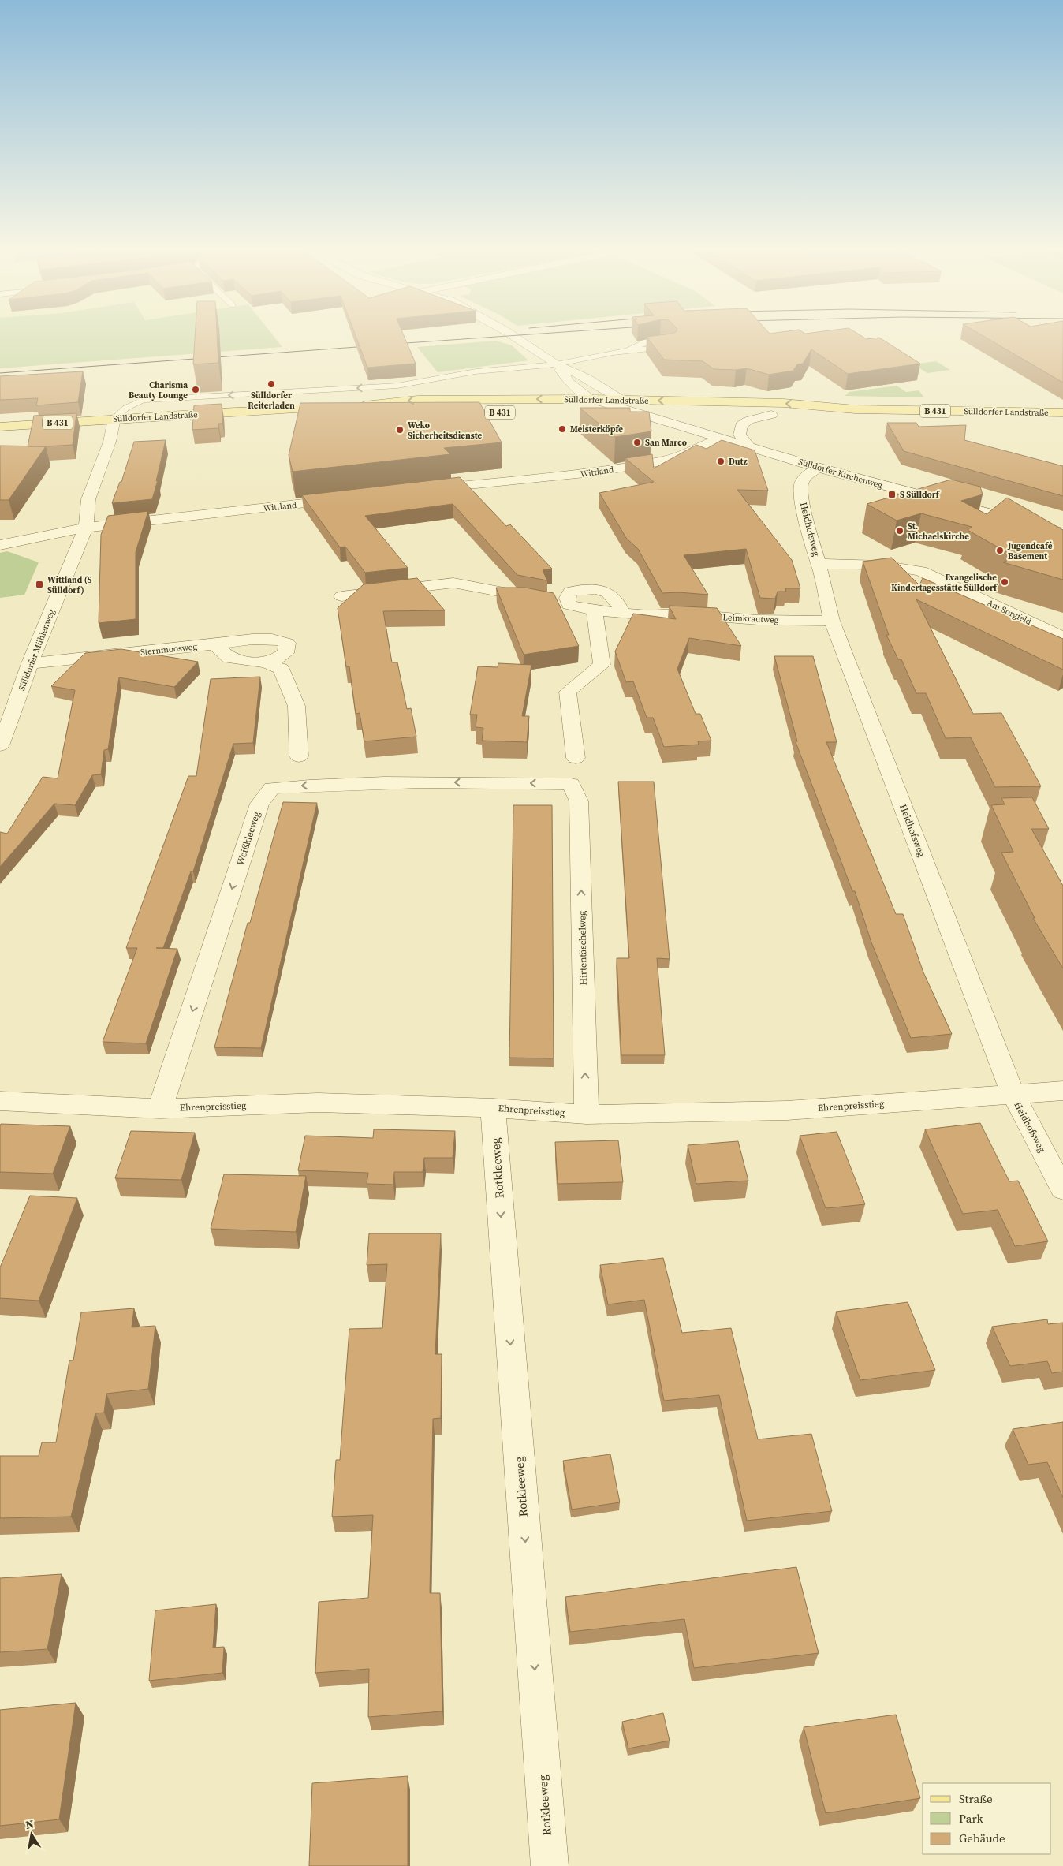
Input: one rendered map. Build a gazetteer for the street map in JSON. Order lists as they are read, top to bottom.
{
  "streets": {
    "main road": ["Sülldorfer Landstraße", "B 431"],
    "street": [
      "Wittland",
      "Sülldorfer Kirchenweg",
      "Heidhofsweg",
      "Am Sorgfeld",
      "Leimkrautweg",
      "Sternmoosweg",
      "Sülldorfer Mühlenweg",
      "Weißkleeweg",
      "Hirtentäschelweg",
      "Ehrenpreisstieg",
      "Rotkleeweg"
    ]
  },
  "crossings": [
    ["Sülldorfer Landstraße", "Sülldorfer Kirchenweg"],
    ["Sülldorfer Landstraße", "Sülldorfer Mühlenweg"],
    ["Wittland", "Sülldorfer Kirchenweg"],
    ["Wittland", "Sülldorfer Mühlenweg"],
    ["Sülldorfer Kirchenweg", "Heidhofsweg"],
    ["Heidhofsweg", "Am Sorgfeld"],
    ["Heidhofsweg", "Leimkrautweg"],
    ["Heidhofsweg", "Ehrenpreisstieg"],
    ["Sternmoosweg", "Sülldorfer Mühlenweg"],
    ["Weißkleeweg", "Hirtentäschelweg"],
    ["Weißkleeweg", "Ehrenpreisstieg"],
    ["Hirtentäschelweg", "Ehrenpreisstieg"],
    ["Ehrenpreisstieg", "Rotkleeweg"]
  ],
  "one_way": ["Weißkleeweg", "Hirtentäschelweg", "Rotkleeweg"],
  "places": {
    "other": [
      "Sülldorfer Reiterladen",
      "Charisma Beauty Lounge",
      "Meisterköpfe",
      "Weko Sicherheitsdienste",
      "San Marco",
      "Dutz",
      "St. Michaelskirche",
      "Jugendcafé Basement",
      "Evangelische Kindertagesstätte Sülldorf"
    ],
    "transit": ["S Sülldorf", "Wittland (S Sülldorf)"]
  },
  "legend": ["Straße", "Park", "Gebäude"],
  "north": "top"
}
